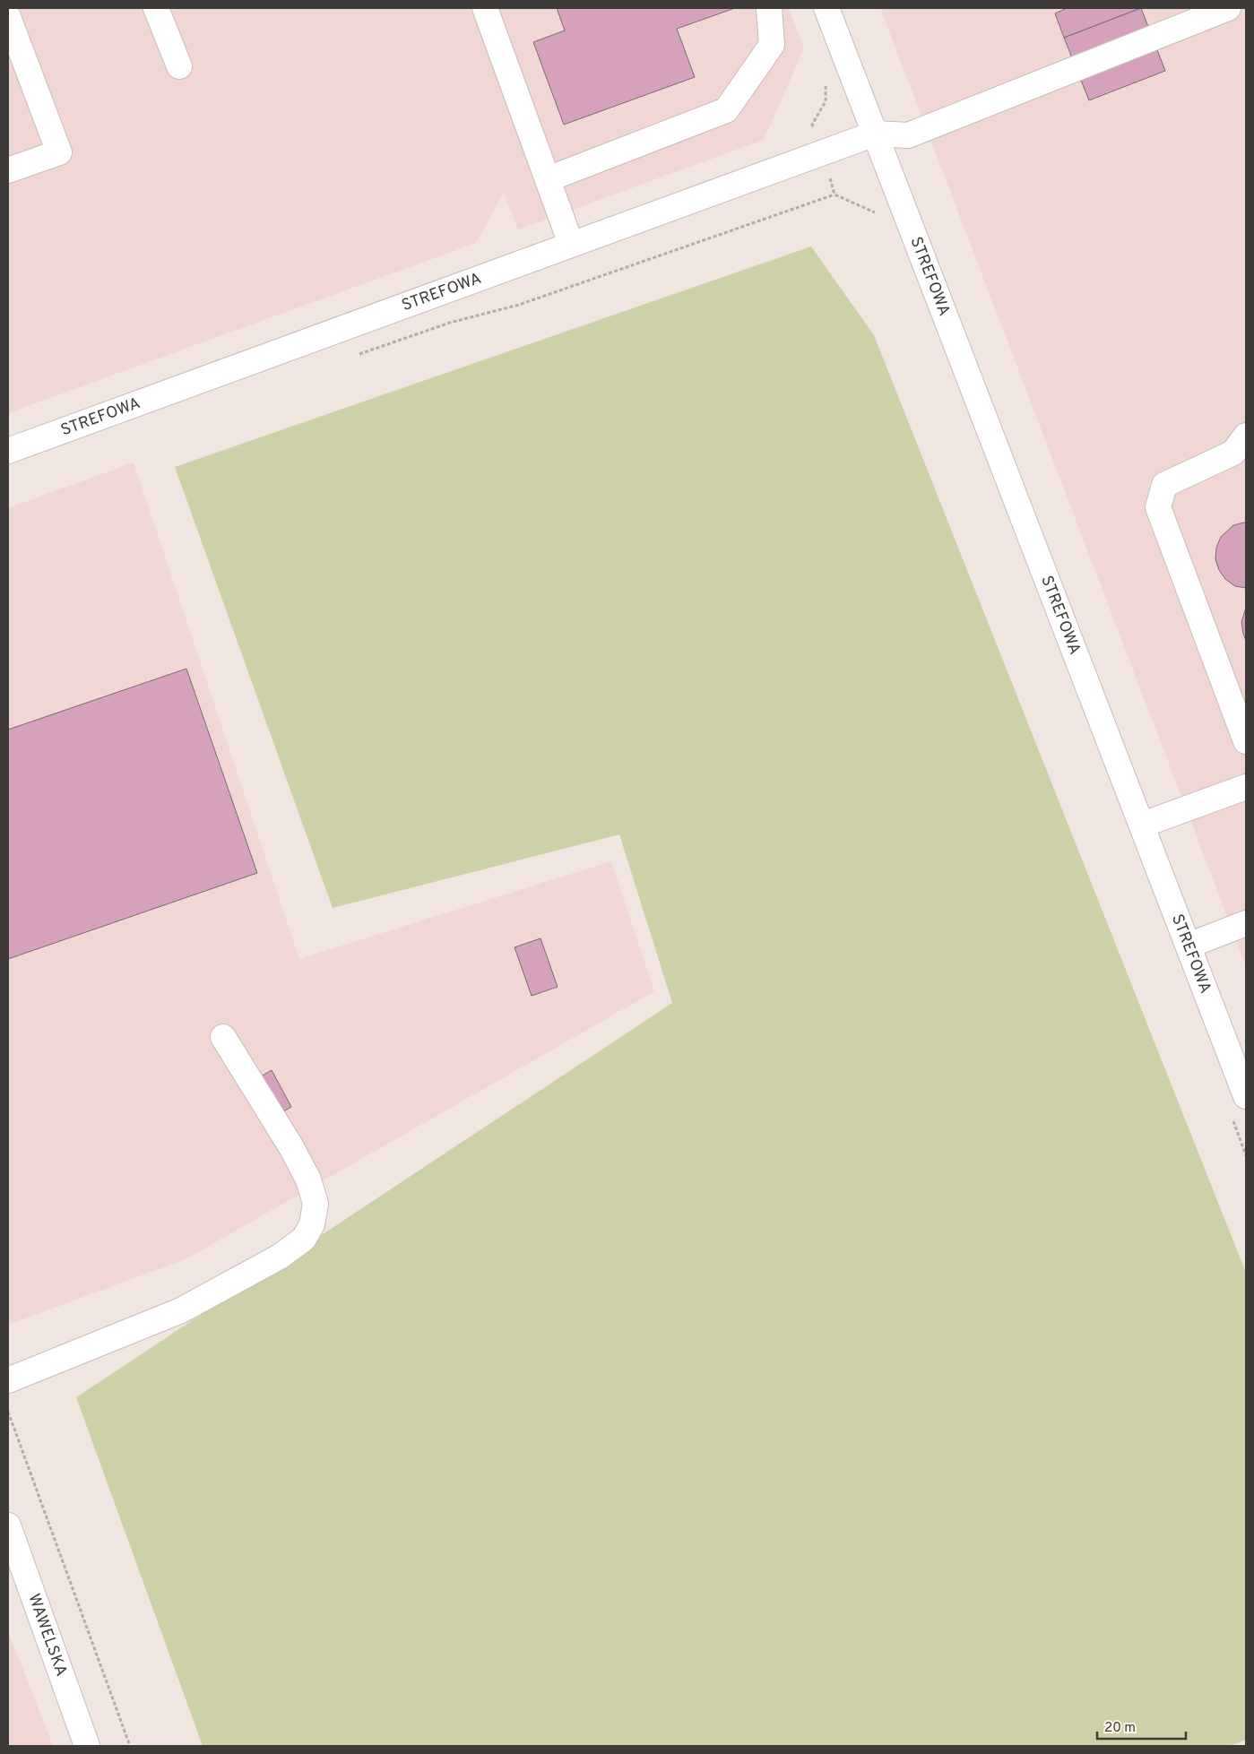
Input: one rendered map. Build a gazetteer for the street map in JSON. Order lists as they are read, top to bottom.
{
  "streets": {
    "street": ["STREFOWA", "WAWELSKA"]
  },
  "scale_bar": "20 m"
}
